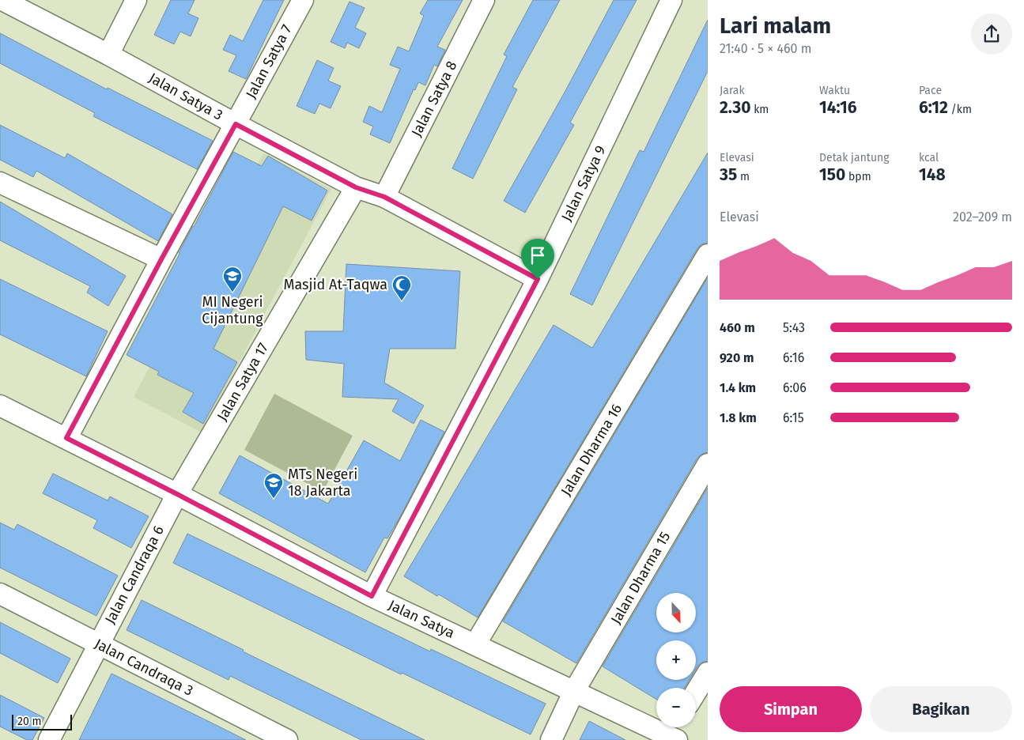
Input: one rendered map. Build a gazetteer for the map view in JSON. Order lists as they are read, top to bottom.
{
  "streets": {
    "street": [
      "Jalan Satya 7",
      "Jalan Satya 3",
      "Jalan Satya 8",
      "Jalan Satya 9",
      "Jalan Satya 17",
      "Jalan Dharma 16",
      "Jalan Candraqa 6",
      "Jalan Dharma 15",
      "Jalan Satya",
      "Jalan Candraqa 3"
    ]
  },
  "crossings": [
    ["Jalan Satya 7", "Jalan Satya 3"],
    ["Jalan Satya 7", "Jalan Satya"],
    ["Jalan Satya 3", "Jalan Satya 8"],
    ["Jalan Satya 3", "Jalan Satya 9"],
    ["Jalan Satya 3", "Jalan Satya 17"],
    ["Jalan Satya 9", "Jalan Satya"],
    ["Jalan Satya 17", "Jalan Candraqa 6"],
    ["Jalan Satya 17", "Jalan Satya"],
    ["Jalan Dharma 16", "Jalan Satya"],
    ["Jalan Candraqa 6", "Jalan Satya"],
    ["Jalan Candraqa 6", "Jalan Candraqa 3"],
    ["Jalan Dharma 15", "Jalan Satya"]
  ],
  "places": {
    "school or university": ["MI Negeri Cijantung", "MTs Negeri 18 Jakarta"],
    "mosque": ["Masjid At-Taqwa"]
  },
  "scale_bar": "20 m",
  "north": "bottom",
  "page": {
    "heading": ["Lari malam", "21:40 · 5 × 460 m"],
    "stats": [
      ["Jarak", "2.30 km"],
      ["Waktu", "14:16"],
      ["Pace", "6:12 /km"],
      ["Elevasi", "35 m"],
      ["Detak jantung", "150 bpm"],
      ["kcal", "148"]
    ],
    "chart": ["Elevasi", "202–209 m"],
    "list": [
      {
        "name": "460 m",
        "note": "5:43"
      },
      {
        "name": "920 m",
        "note": "6:16"
      },
      {
        "name": "1.4 km",
        "note": "6:06"
      },
      {
        "name": "1.8 km",
        "note": "6:15"
      }
    ],
    "map_buttons": ["+", "−"],
    "buttons": ["Simpan", "Bagikan"],
    "scale": "20 m"
  }
}
